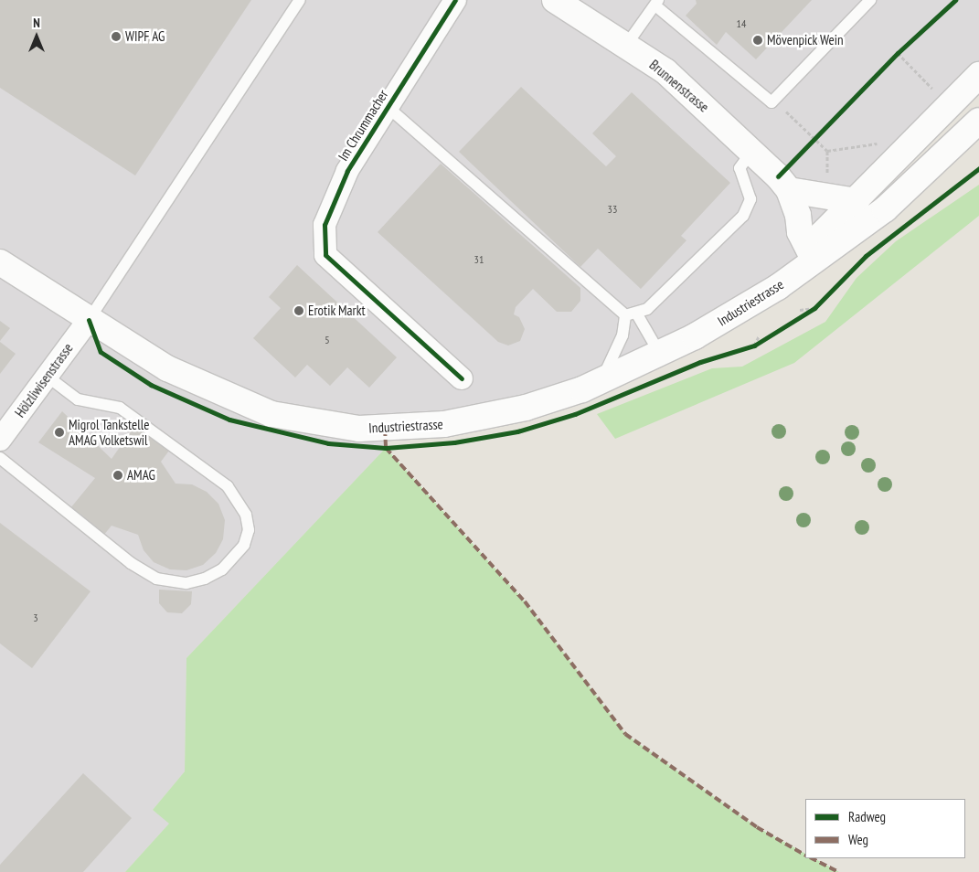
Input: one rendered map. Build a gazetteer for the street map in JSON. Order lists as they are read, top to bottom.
{
  "streets": {
    "main road": ["Brunnenstrasse", "Industriestrasse"],
    "street": ["Im Chrummacher", "Hölzliwisenstrasse"]
  },
  "crossings": [
    ["Brunnenstrasse", "Industriestrasse"],
    ["Industriestrasse", "Hölzliwisenstrasse"]
  ],
  "places": [
    "WIPF AG",
    "Mövenpick Wein",
    "Erotik Markt",
    "Migrol Tankstelle AMAG Volketswil",
    "AMAG"
  ],
  "house_numbers": [
    "14",
    "33",
    "31",
    "5",
    "3"
  ],
  "legend": ["Radweg", "Weg"],
  "north": "top"
}
